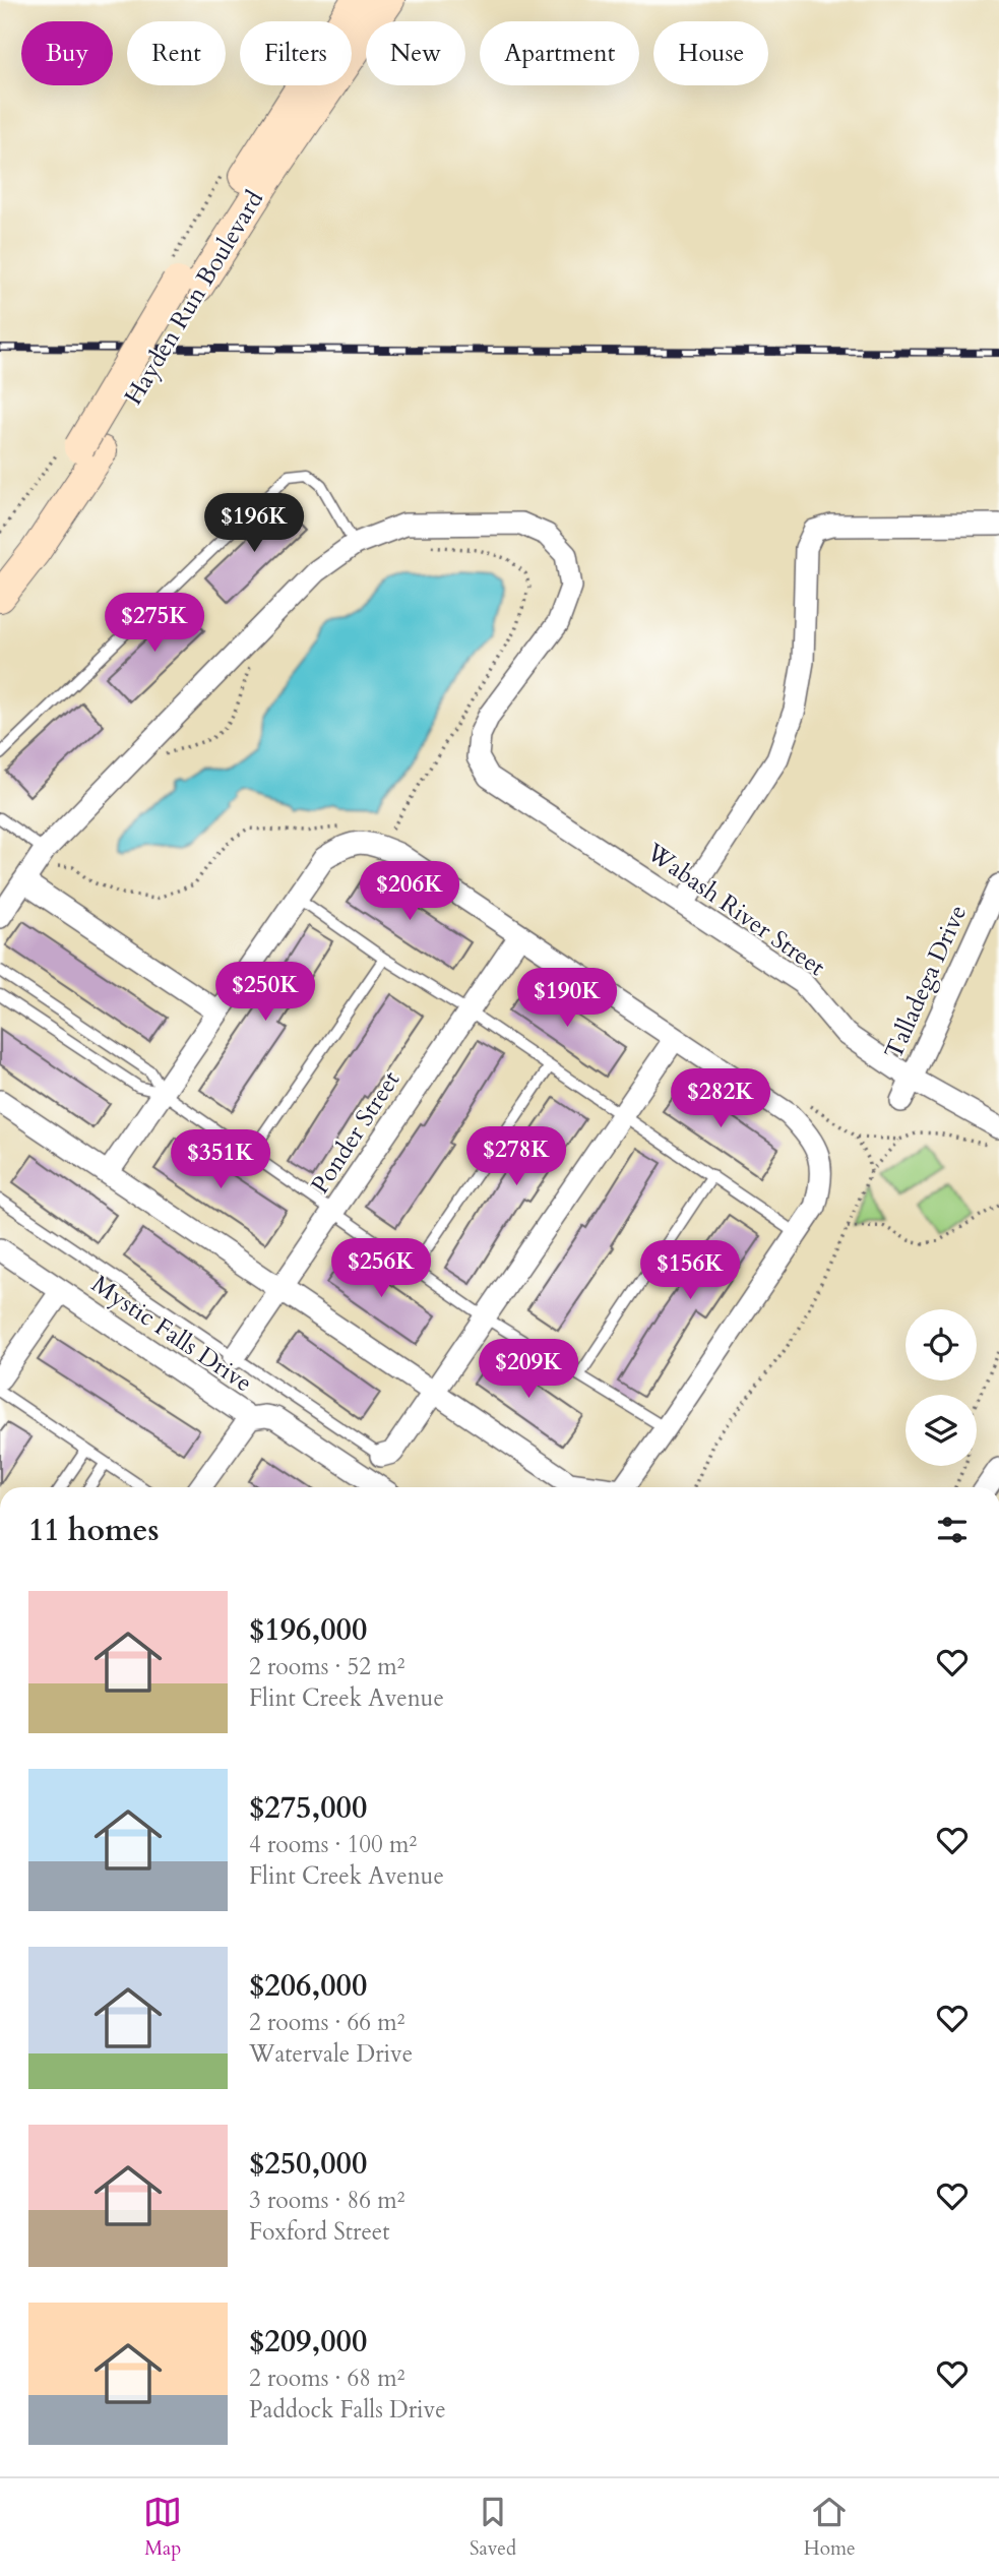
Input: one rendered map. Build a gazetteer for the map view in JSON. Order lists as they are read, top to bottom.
{
  "streets": {
    "main road": ["Hayden Run Boulevard"],
    "street": [
      "Wabash River Street",
      "Talladega Drive",
      "Ponder Street",
      "Mystic Falls Drive"
    ]
  },
  "crossings": [
    ["Wabash River Street", "Talladega Drive"]
  ],
  "page": {
    "chip": [
      "Buy",
      "Rent",
      "Filters",
      "New",
      "Apartment",
      "House"
    ],
    "price": [
      "$196K",
      "$275K",
      "$206K",
      "$250K",
      "$190K",
      "$282K",
      "$278K",
      "$351K",
      "$256K",
      "$156K",
      "$209K"
    ],
    "heading": "11 homes",
    "list": [
      {
        "name": "$196,000",
        "note": "2 rooms · 52 m² · Flint Creek Avenue"
      },
      {
        "name": "$275,000",
        "note": "4 rooms · 100 m² · Flint Creek Avenue"
      },
      {
        "name": "$206,000",
        "note": "2 rooms · 66 m² · Watervale Drive"
      },
      {
        "name": "$250,000",
        "note": "3 rooms · 86 m² · Foxford Street"
      },
      {
        "name": "$209,000",
        "note": "2 rooms · 68 m² · Paddock Falls Drive"
      }
    ],
    "tabs": ["Map", "Saved", "Home"]
  }
}
